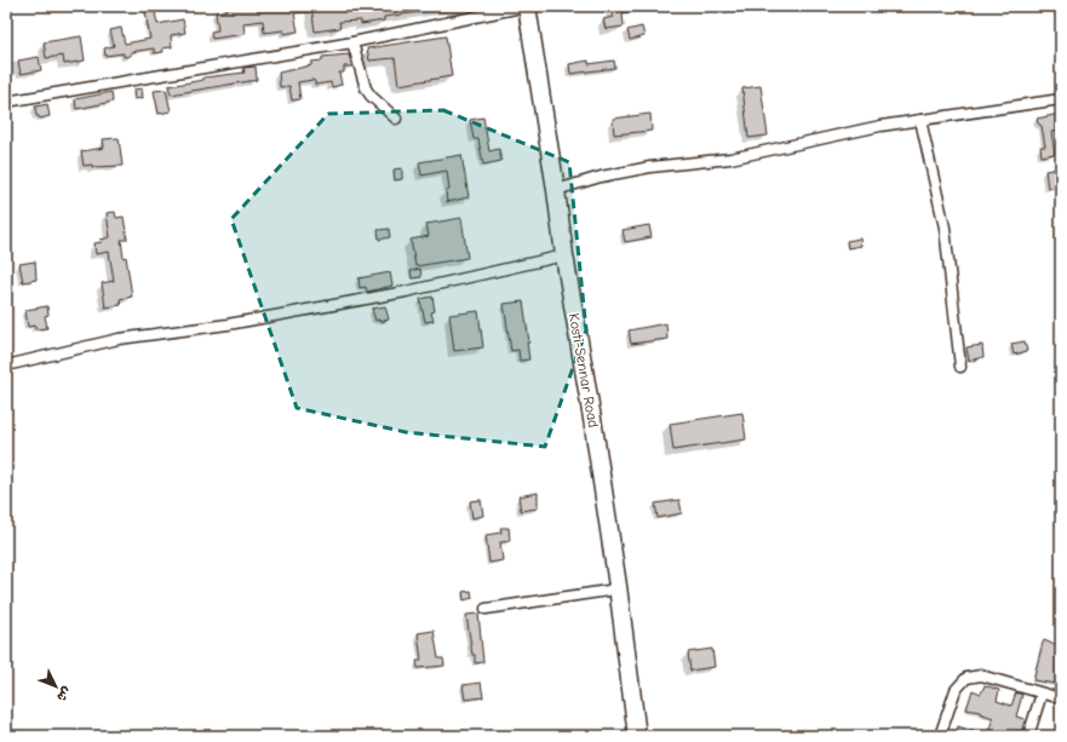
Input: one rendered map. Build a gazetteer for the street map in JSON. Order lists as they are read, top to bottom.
{
  "streets": {
    "highway": ["Kosti-Sennar Road"]
  },
  "north": "bottom right"
}
